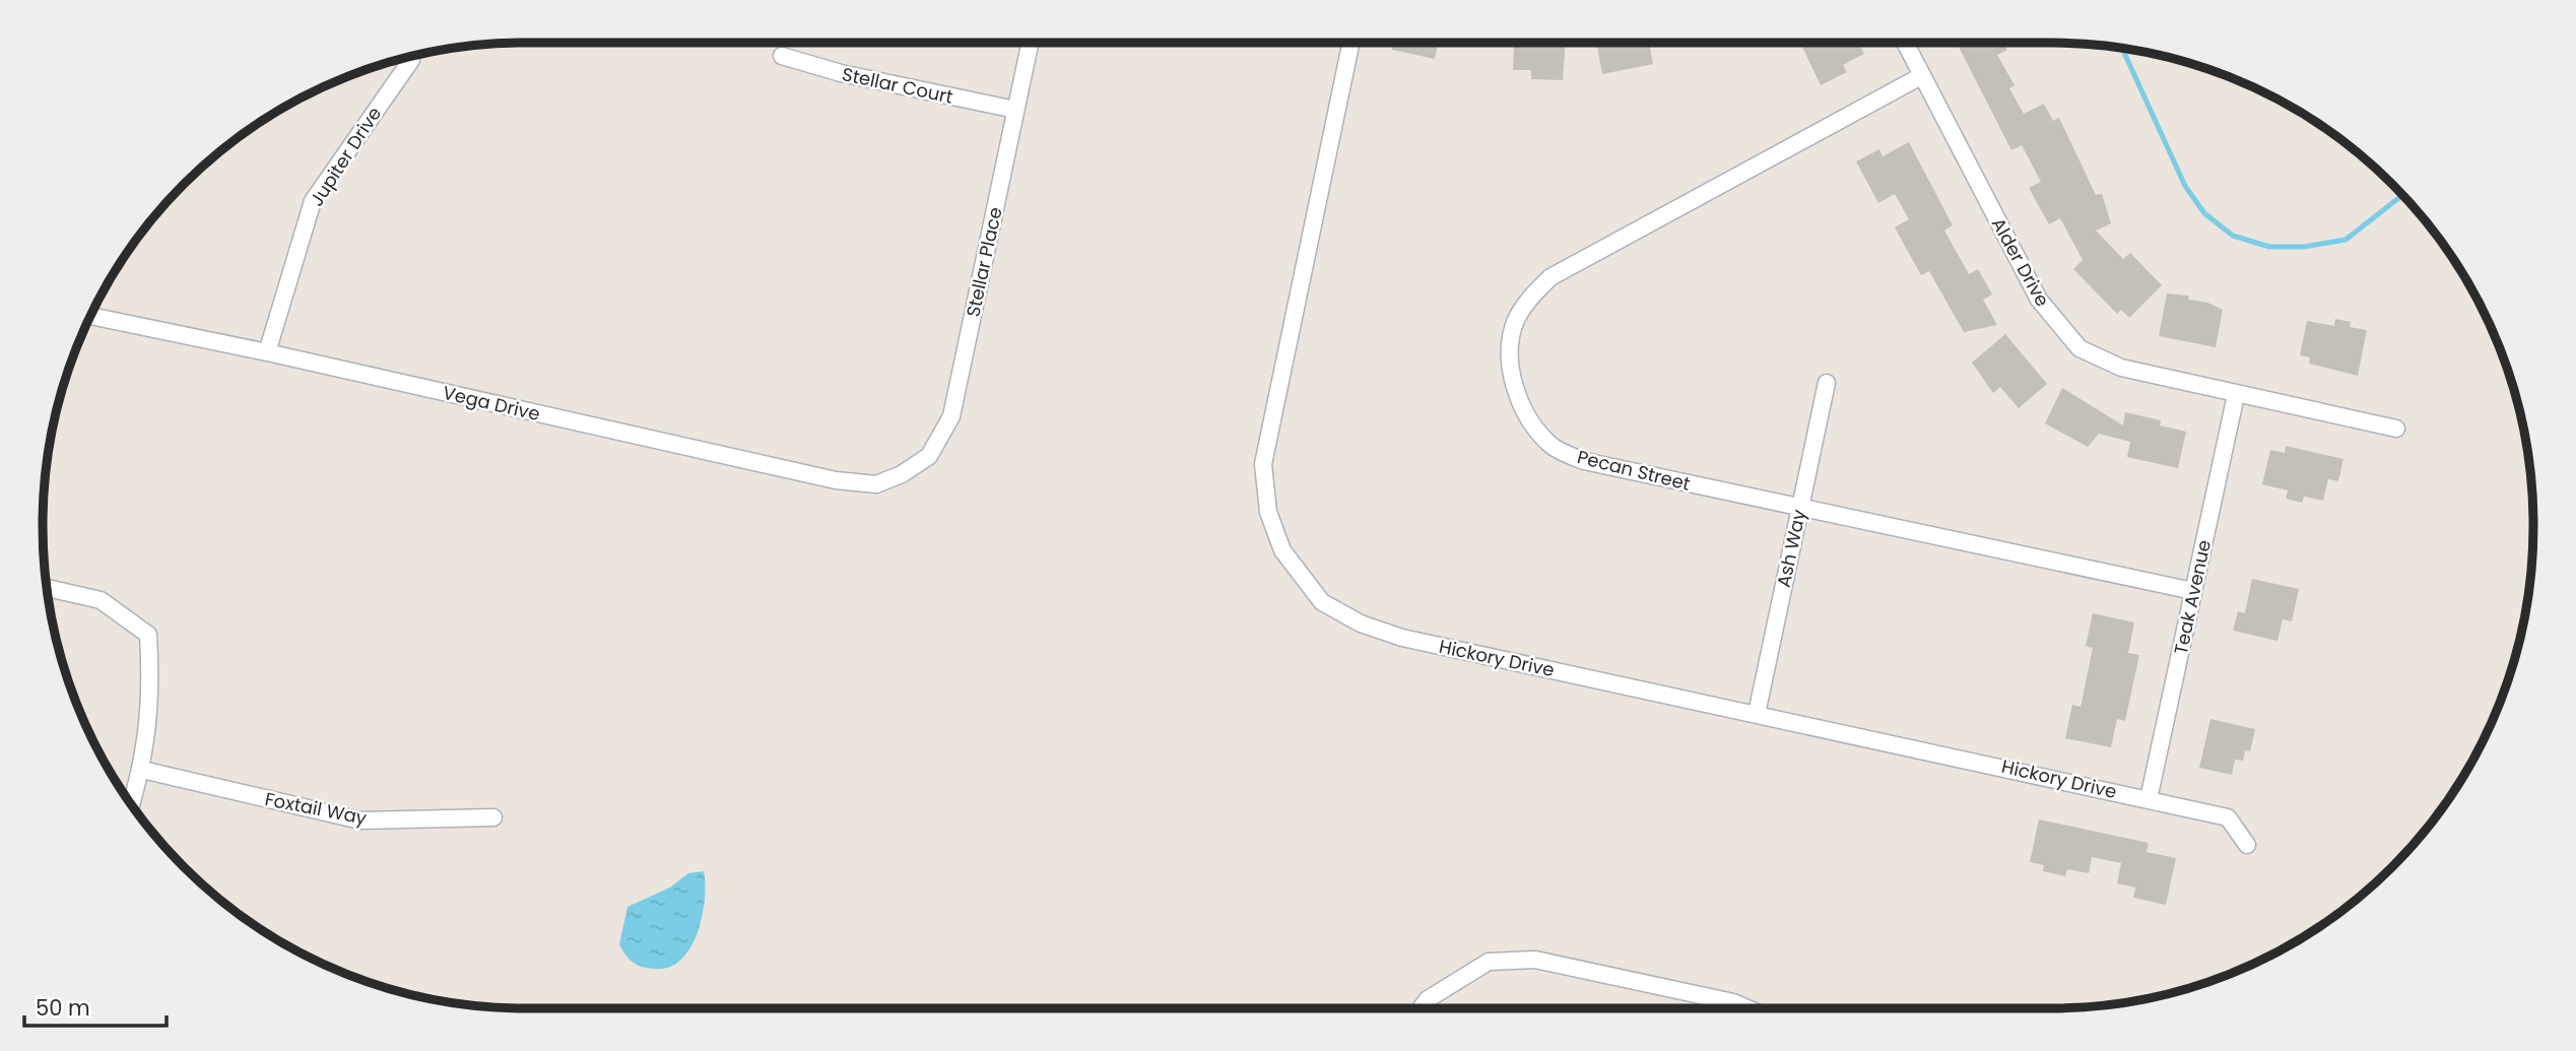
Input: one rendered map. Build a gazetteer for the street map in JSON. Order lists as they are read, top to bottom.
{
  "streets": {
    "street": [
      "Stellar Court",
      "Jupiter Drive",
      "Stellar Place",
      "Alder Drive",
      "Vega Drive",
      "Pecan Street",
      "Ash Way",
      "Teak Avenue",
      "Hickory Drive",
      "Foxtail Way"
    ]
  },
  "crossings": [
    ["Stellar Court", "Stellar Place"],
    ["Jupiter Drive", "Vega Drive"],
    ["Stellar Place", "Vega Drive"],
    ["Alder Drive", "Pecan Street"],
    ["Alder Drive", "Teak Avenue"],
    ["Pecan Street", "Ash Way"],
    ["Pecan Street", "Teak Avenue"],
    ["Ash Way", "Hickory Drive"],
    ["Teak Avenue", "Hickory Drive"]
  ],
  "scale_bar": "50 m"
}
